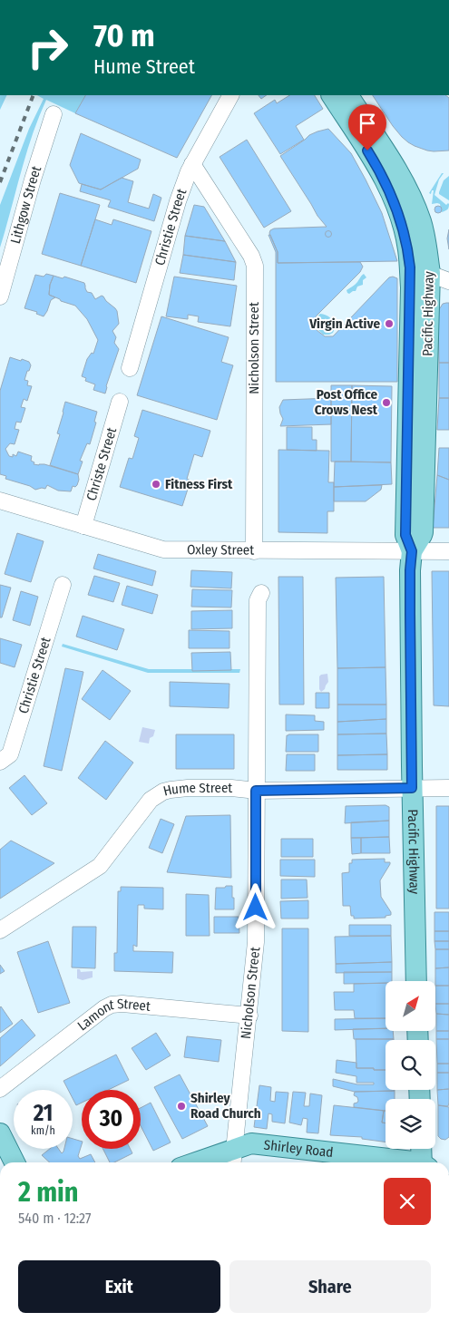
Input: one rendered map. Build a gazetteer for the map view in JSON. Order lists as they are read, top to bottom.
{
  "streets": {
    "main road": ["Pacific Highway", "Shirley Road"],
    "street": [
      "Lithgow Street",
      "Christie Street",
      "Nicholson Street",
      "Christe Street",
      "Oxley Street",
      "Hume Street",
      "Lamont Street"
    ]
  },
  "crossings": [
    ["Christie Street", "Nicholson Street"],
    ["Pacific Highway", "Oxley Street"],
    ["Pacific Highway", "Hume Street"],
    ["Nicholson Street", "Oxley Street"],
    ["Nicholson Street", "Hume Street"],
    ["Nicholson Street", "Lamont Street"],
    ["Nicholson Street", "Shirley Road"],
    ["Christe Street", "Oxley Street"]
  ],
  "places": [
    "Virgin Active",
    "Post Office Crows Nest",
    "Fitness First",
    "Shirley Road Church"
  ],
  "north": "top right",
  "page": {
    "turn": ["70 m", "Hume Street"],
    "speed": "21 km/h",
    "limit": "30",
    "heading": ["2 min", "540 m · 12:27"],
    "buttons": ["Exit", "Share"]
  }
}
